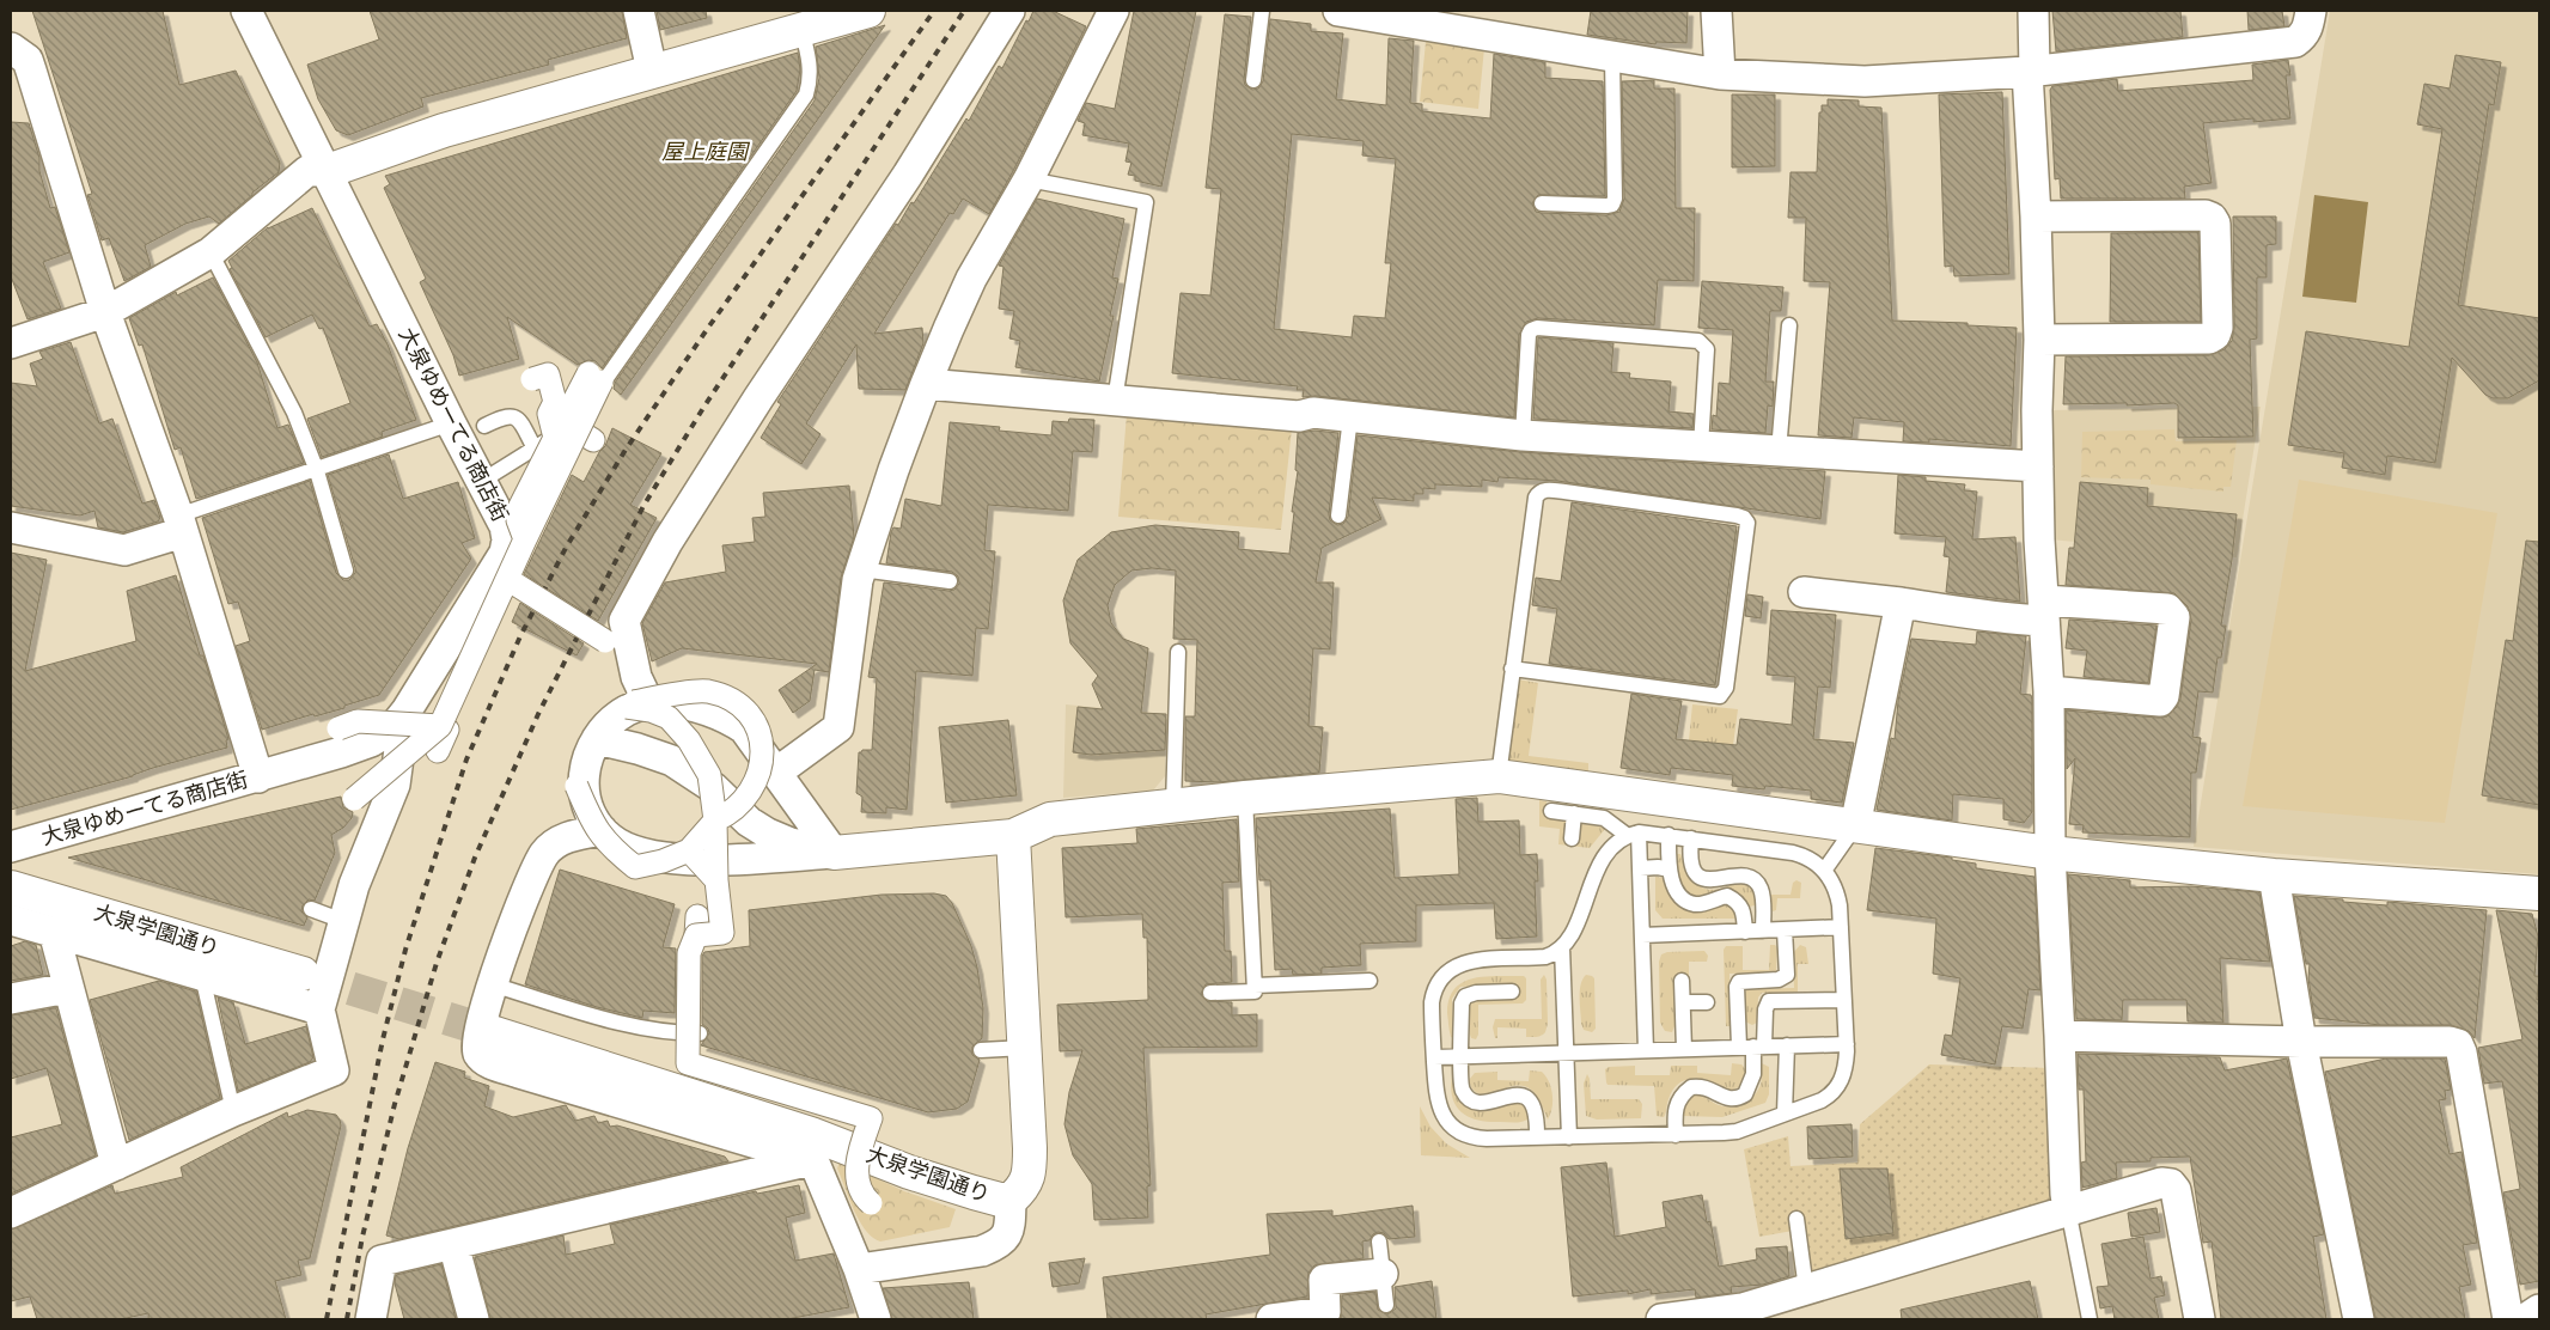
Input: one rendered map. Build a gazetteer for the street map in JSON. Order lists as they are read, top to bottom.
{
  "streets": {
    "street": ["大泉ゆめーてる商店街", "大泉学園通り"]
  },
  "parks": ["屋上庭園"]
}
